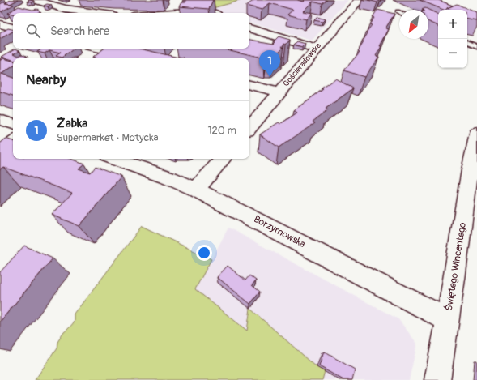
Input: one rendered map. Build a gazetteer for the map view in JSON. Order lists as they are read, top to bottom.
{
  "streets": {
    "street": ["Gościeradowska", "Borzymowska", "Świętego Wincentego"]
  },
  "crossings": [
    ["Borzymowska", "Świętego Wincentego"]
  ],
  "north": "bottom left",
  "page": {
    "map_buttons": ["+", "−"],
    "search": "Search here",
    "pins": "1",
    "heading": "Nearby",
    "list": [
      {
        "mark": "1",
        "name": "Żabka",
        "note": "Supermarket · Motycka",
        "value": "120 m"
      }
    ]
  }
}
